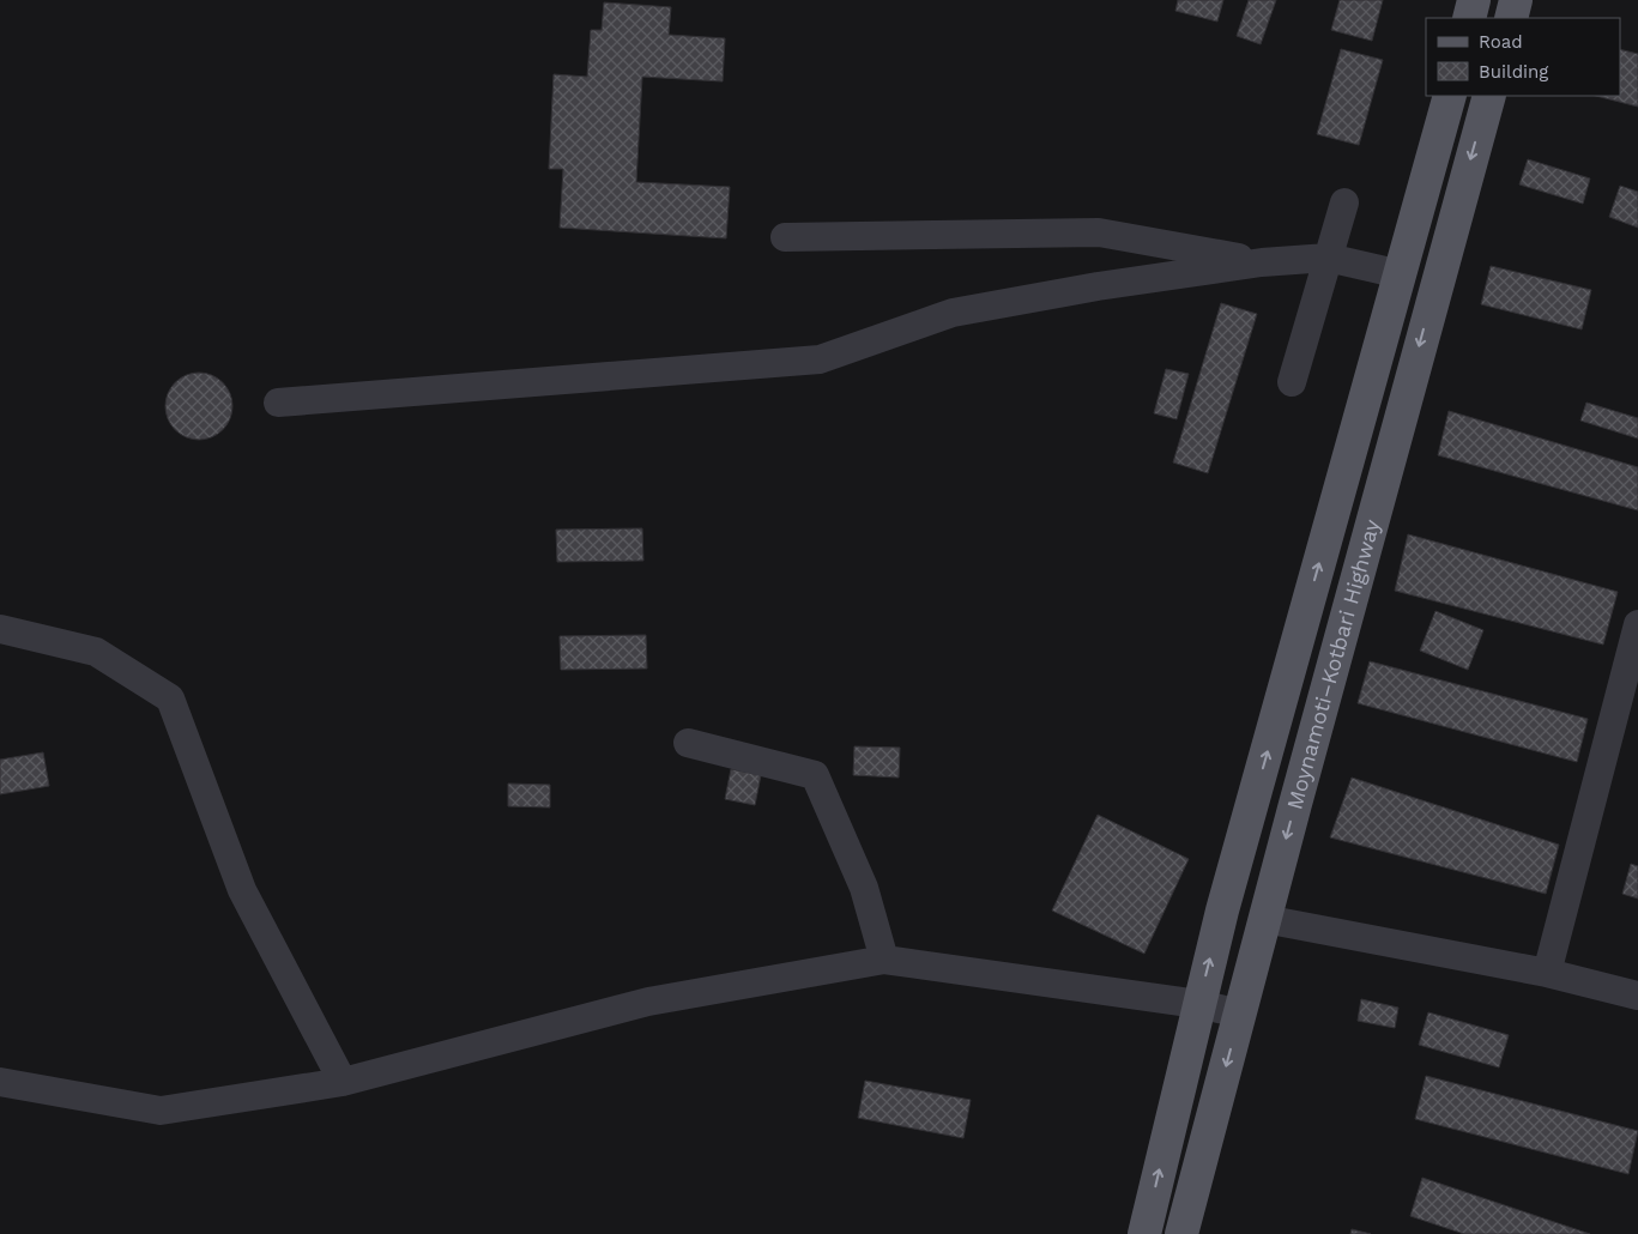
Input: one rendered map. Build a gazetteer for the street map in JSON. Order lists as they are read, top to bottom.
{
  "streets": {
    "main road": ["Moynamoti–Kotbari Highway"]
  },
  "legend": ["Road", "Building"]
}
